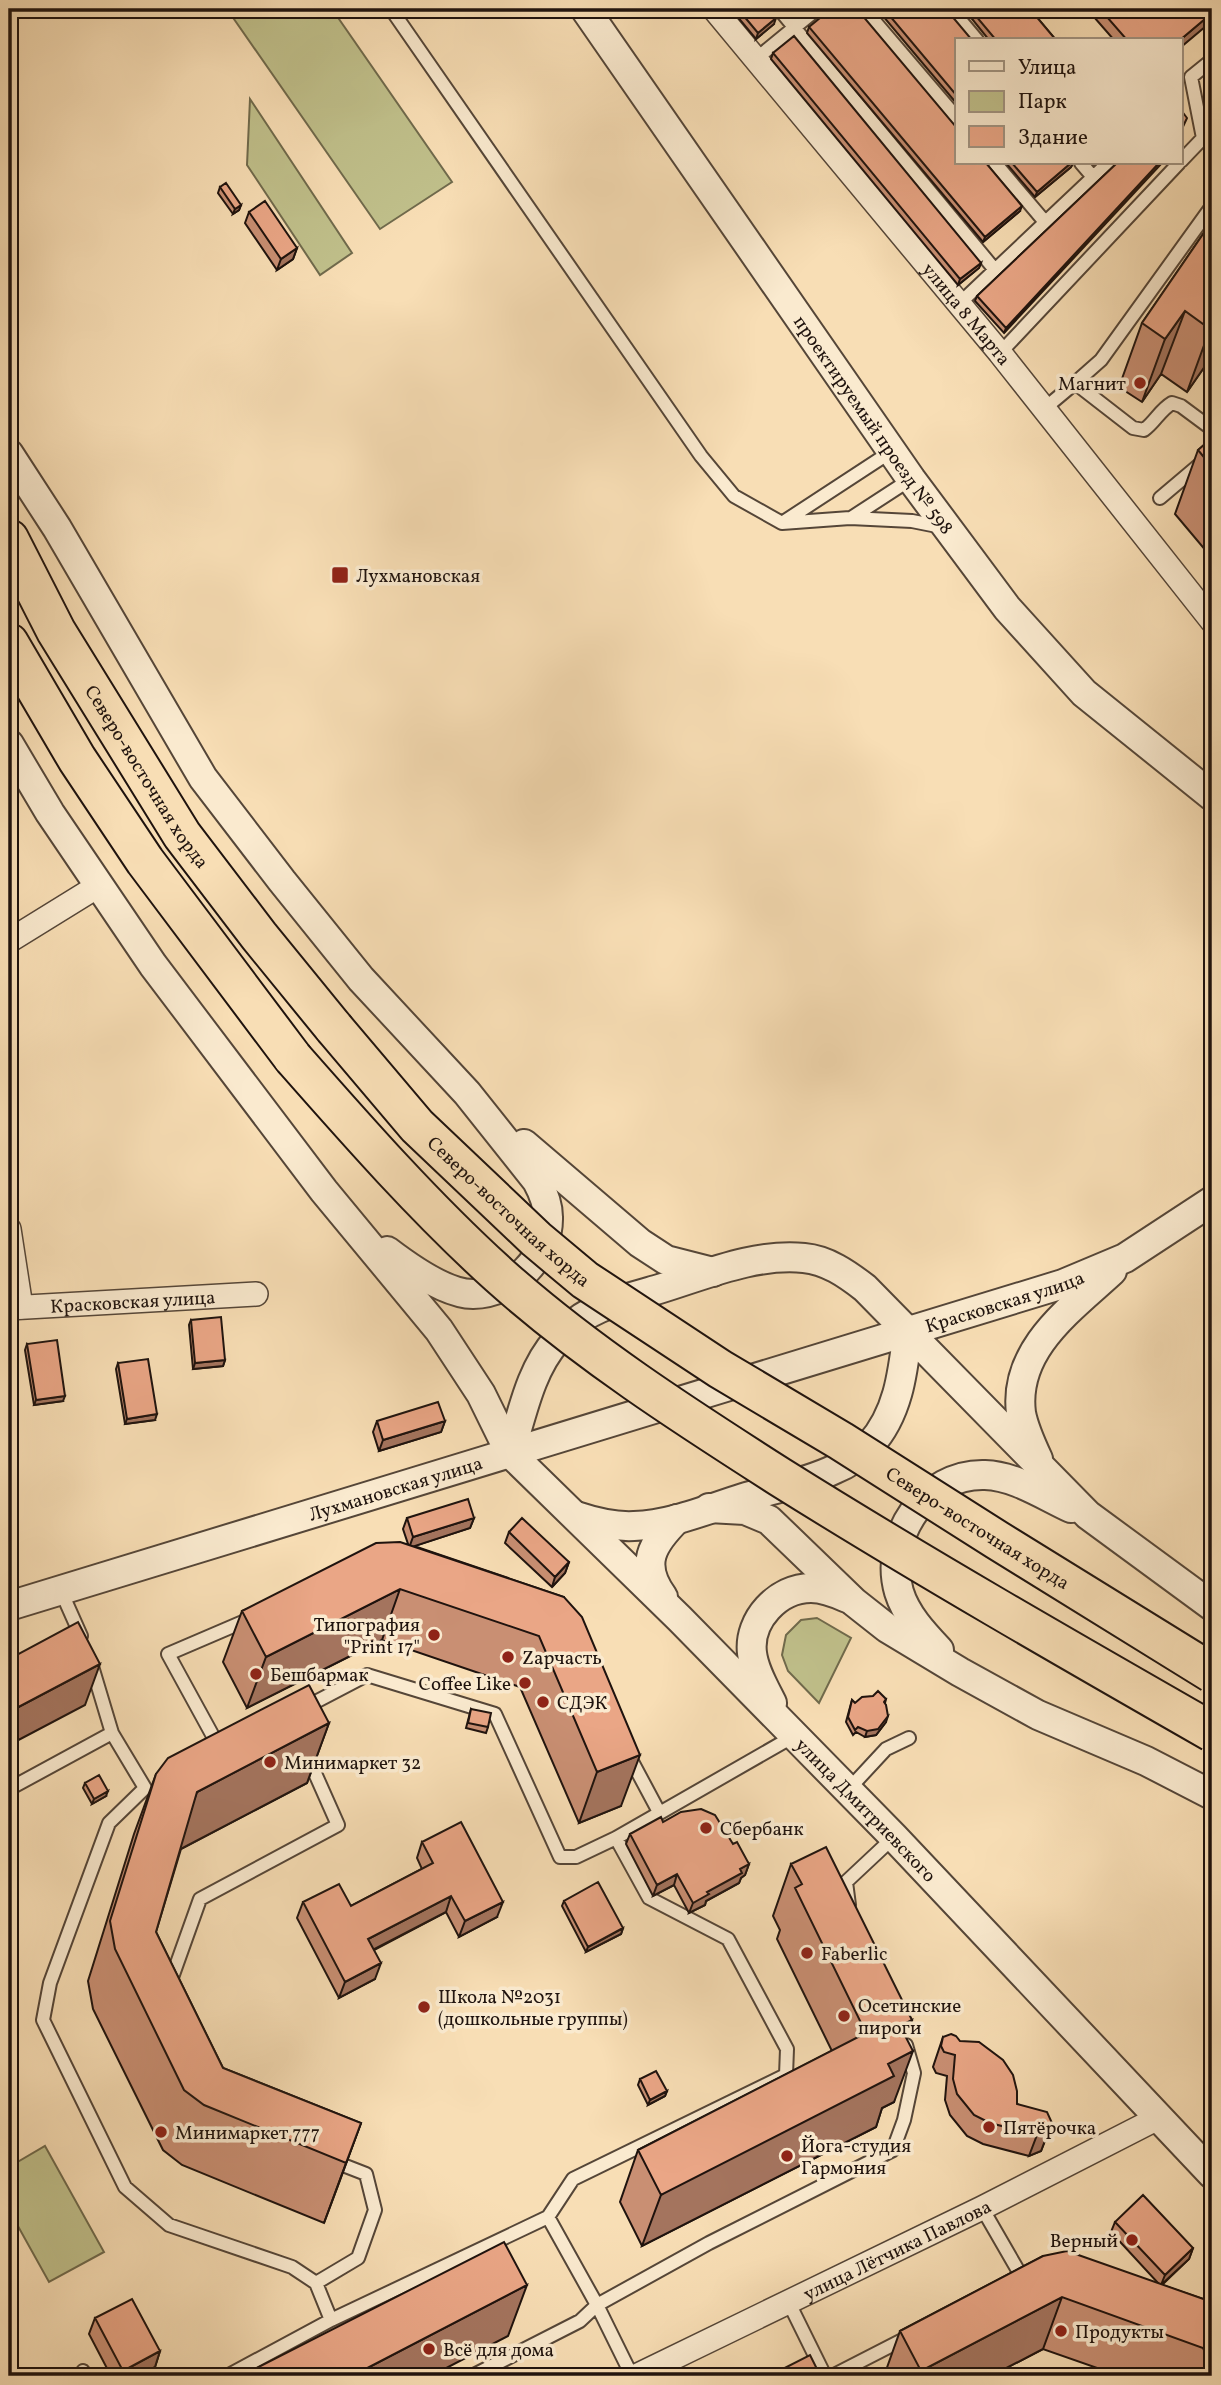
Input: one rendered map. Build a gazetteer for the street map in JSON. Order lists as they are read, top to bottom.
{
  "streets": {
    "highway": ["Северо-восточная хорда"],
    "street": [
      "улица 8 Марта",
      "проектируемый проезд № 598",
      "Красковская улица",
      "Лухмановская улица",
      "улица Дмитриевского",
      "улица Лётчика Павлова"
    ]
  },
  "crossings": [
    ["Красковская улица", "Лухмановская улица"],
    ["Лухмановская улица", "улица Дмитриевского"],
    ["улица Дмитриевского", "улица Лётчика Павлова"]
  ],
  "places": {
    "other": [
      "Магнит",
      "Типография \"Print 17\"",
      "Zapчасть",
      "Бешбармак",
      "Coffee Like",
      "СДЭК",
      "Минимаркет 32",
      "Сбербанк",
      "Faberlic",
      "Школа №2031 (дошкольные группы)",
      "Осетинские пироги",
      "Пятёрочка",
      "Минимаркет 777",
      "Йога-студия Гармония",
      "Верный",
      "Продукты",
      "Всё для дома"
    ],
    "transit": ["Лухмановская"]
  },
  "legend": ["Улица", "Парк", "Здание"]
}
